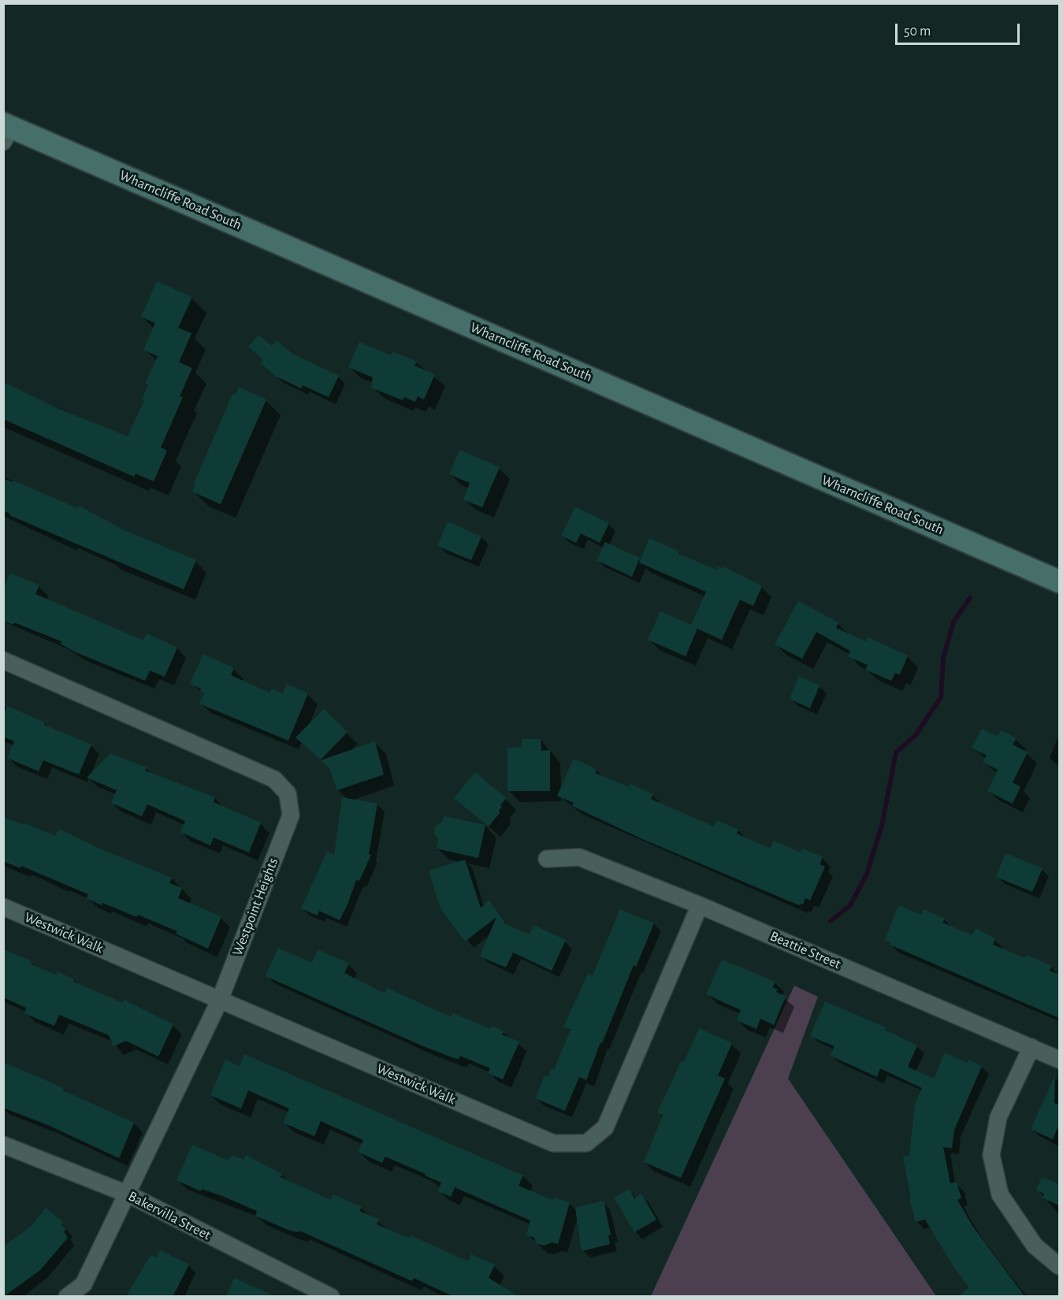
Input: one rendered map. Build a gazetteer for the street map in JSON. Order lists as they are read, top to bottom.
{
  "streets": {
    "main road": ["Wharncliffe Road South"],
    "street": [
      "Westpoint Heights",
      "Westwick Walk",
      "Beattie Street",
      "Bakervilla Street"
    ]
  },
  "crossings": [
    ["Westpoint Heights", "Westwick Walk"],
    ["Westpoint Heights", "Bakervilla Street"],
    ["Westwick Walk", "Beattie Street"]
  ],
  "scale_bar": "50 m"
}
